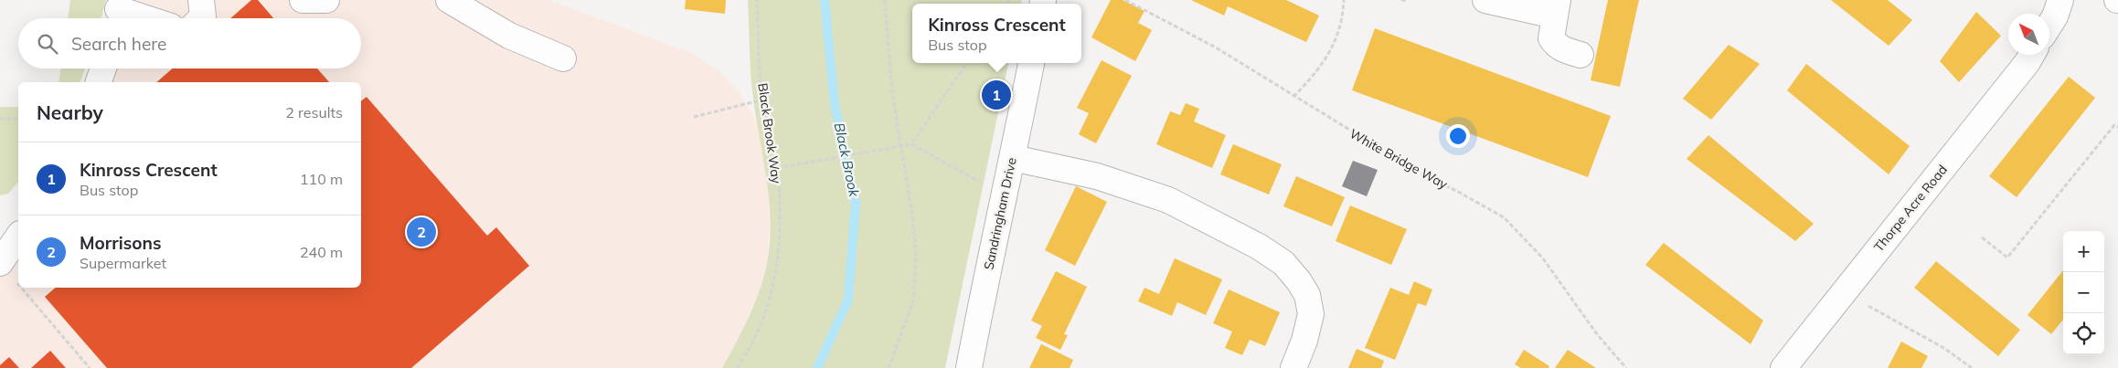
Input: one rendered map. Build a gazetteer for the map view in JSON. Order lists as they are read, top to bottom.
{
  "streets": {
    "street": ["Thorpe Acre Road", "Sandringham Drive"],
    "path": ["Black Brook Way", "White Bridge Way"]
  },
  "water": ["Black Brook"],
  "north": "top left",
  "page": {
    "popup": ["Kinross Crescent", "Bus stop"],
    "search": "Search here",
    "pins": ["1", "2"],
    "heading": ["Nearby", "2 results"],
    "list": [
      {
        "mark": "1",
        "name": "Kinross Crescent",
        "note": "Bus stop",
        "value": "110 m"
      },
      {
        "mark": "2",
        "name": "Morrisons",
        "note": "Supermarket",
        "value": "240 m"
      }
    ],
    "map_buttons": ["+", "−"]
  }
}
